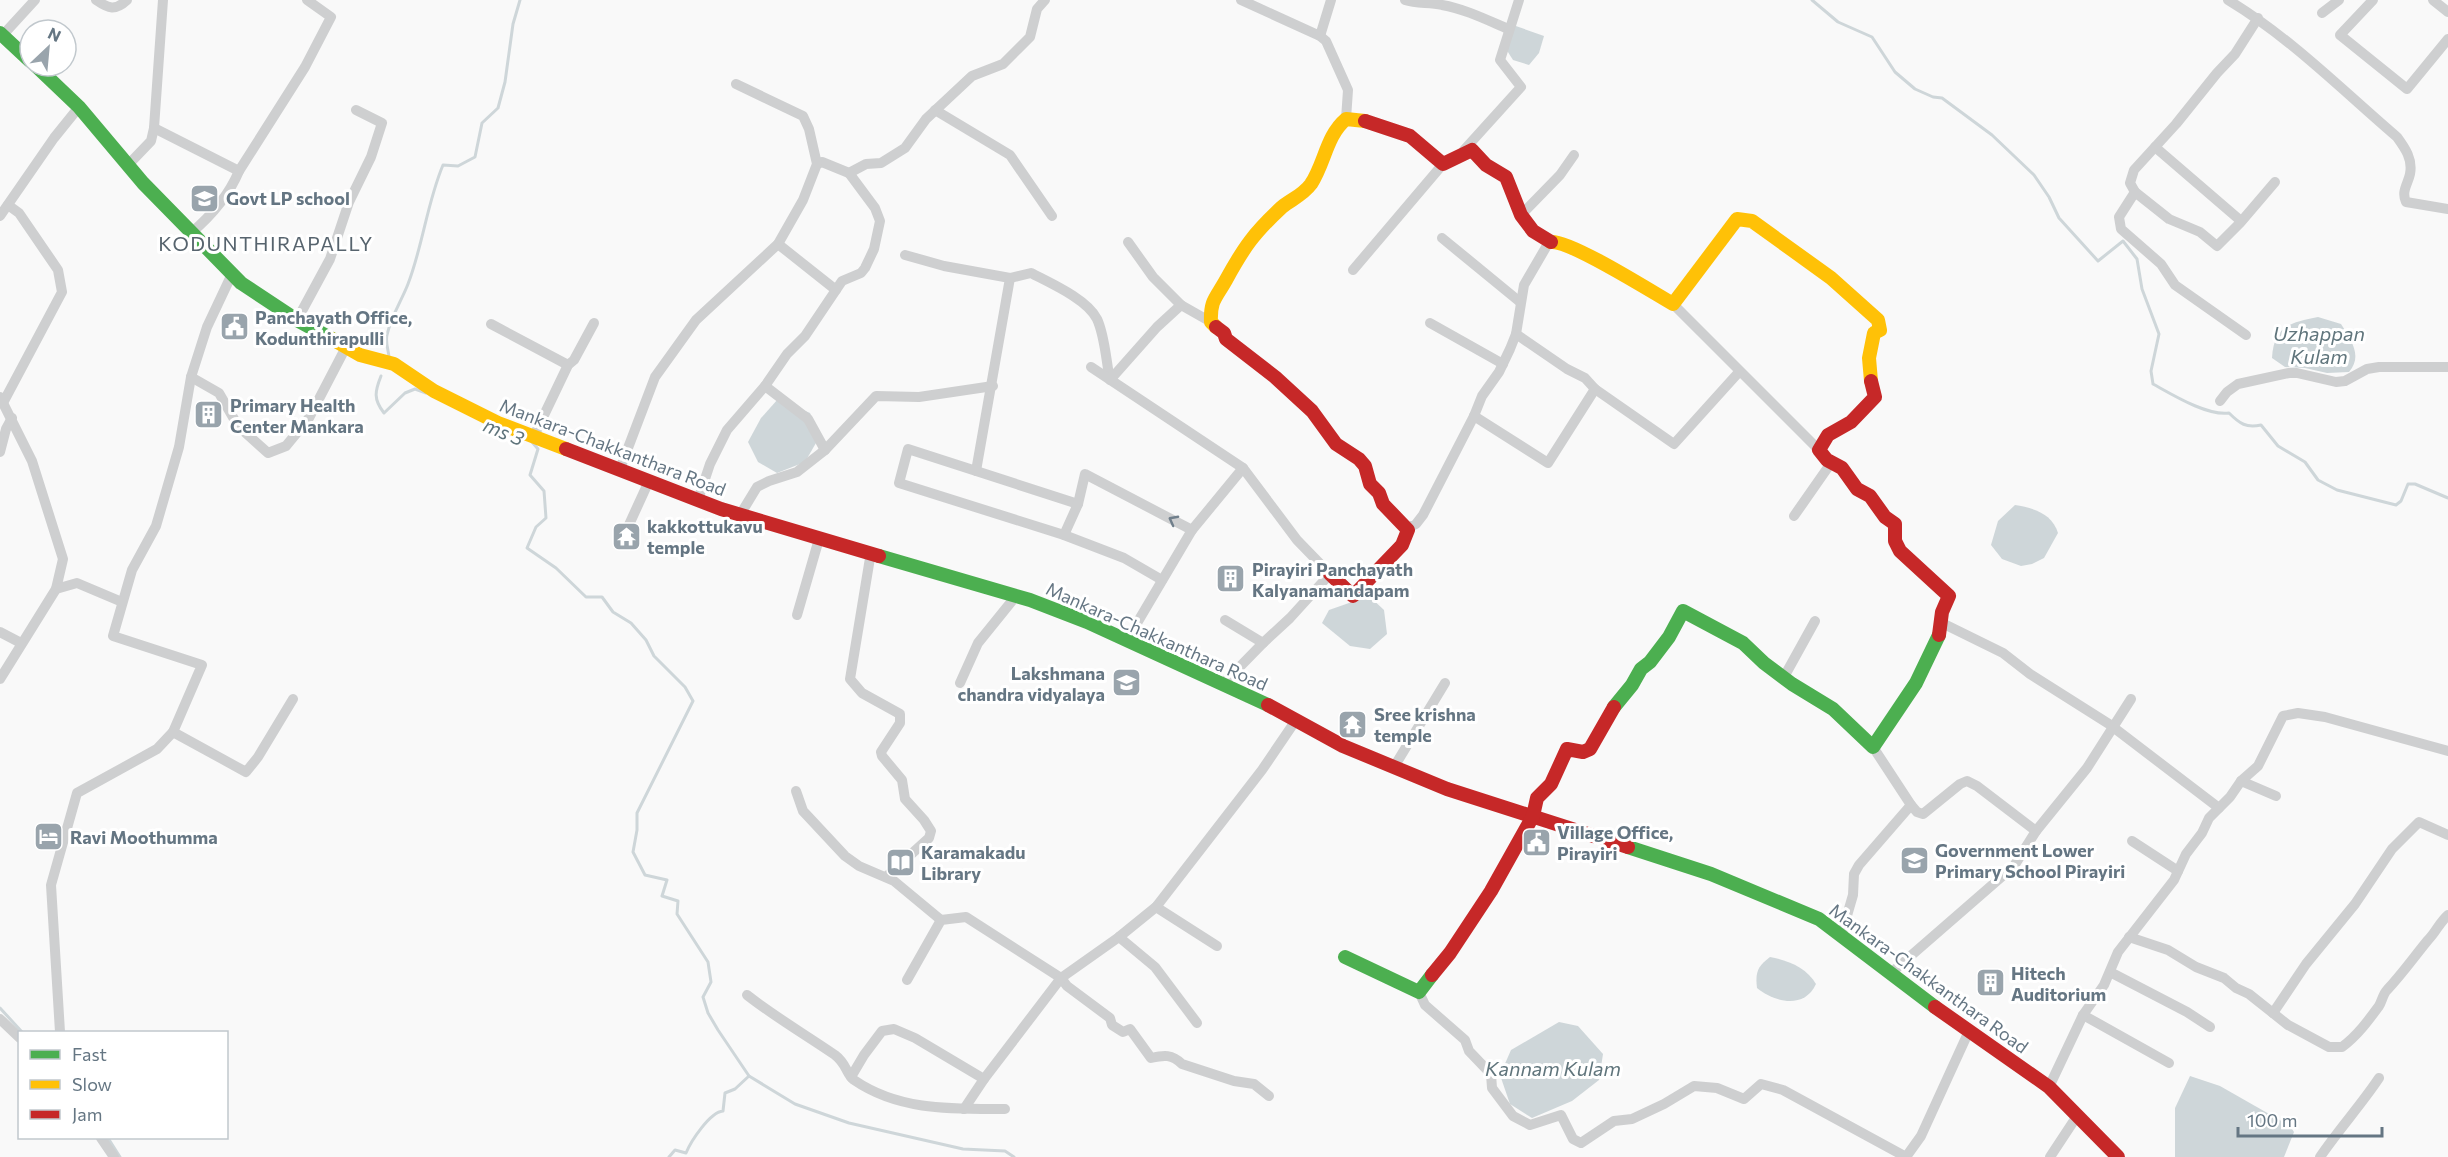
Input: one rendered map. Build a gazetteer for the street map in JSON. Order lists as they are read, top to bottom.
{
  "streets": {
    "street": ["Mankara-Chakkanthara Road"]
  },
  "districts": ["KODUNTHIRAPALLY"],
  "water": ["Uzhappan Kulam", "ms 3", "Kannam Kulam"],
  "places": {
    "school or university": ["Govt LP school", "Lakshmana chandra vidyalaya", "Government Lower Primary School Pirayiri"],
    "public building": ["Panchayath Office, Kodunthirapulli", "Village Office, Pirayiri"],
    "building": ["Primary Health Center Mankara", "Pirayiri Panchayath Kalyanamandapam", "Hitech Auditorium"],
    "temple": ["kakkottukavu temple", "Sree krishna temple"],
    "hotel": ["Ravi Moothumma"],
    "library": ["Karamakadu Library"]
  },
  "legend": ["Fast", "Slow", "Jam"],
  "scale_bar": "100 m",
  "north": "top right"
}
